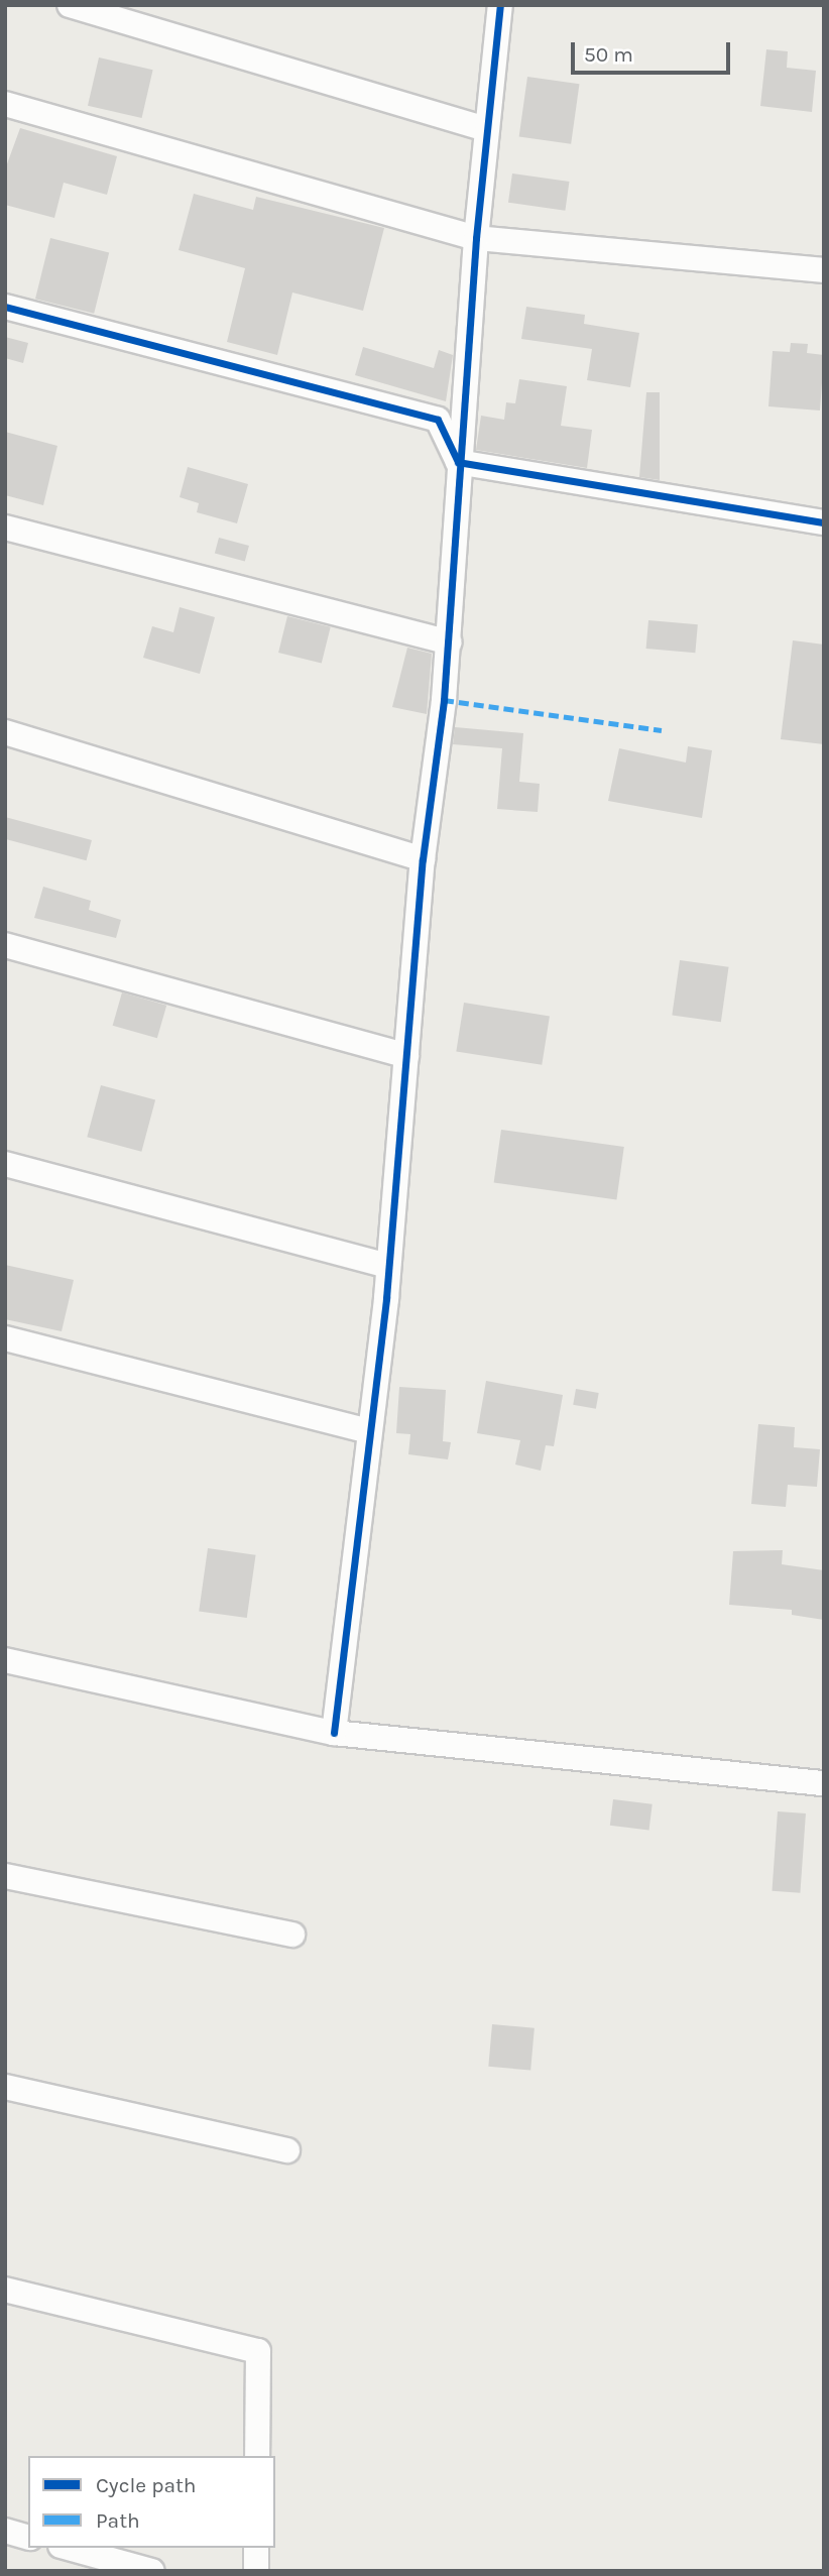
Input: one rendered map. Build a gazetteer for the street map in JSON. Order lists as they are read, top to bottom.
{
  "legend": ["Cycle path", "Path"],
  "scale_bar": "50 m"
}
